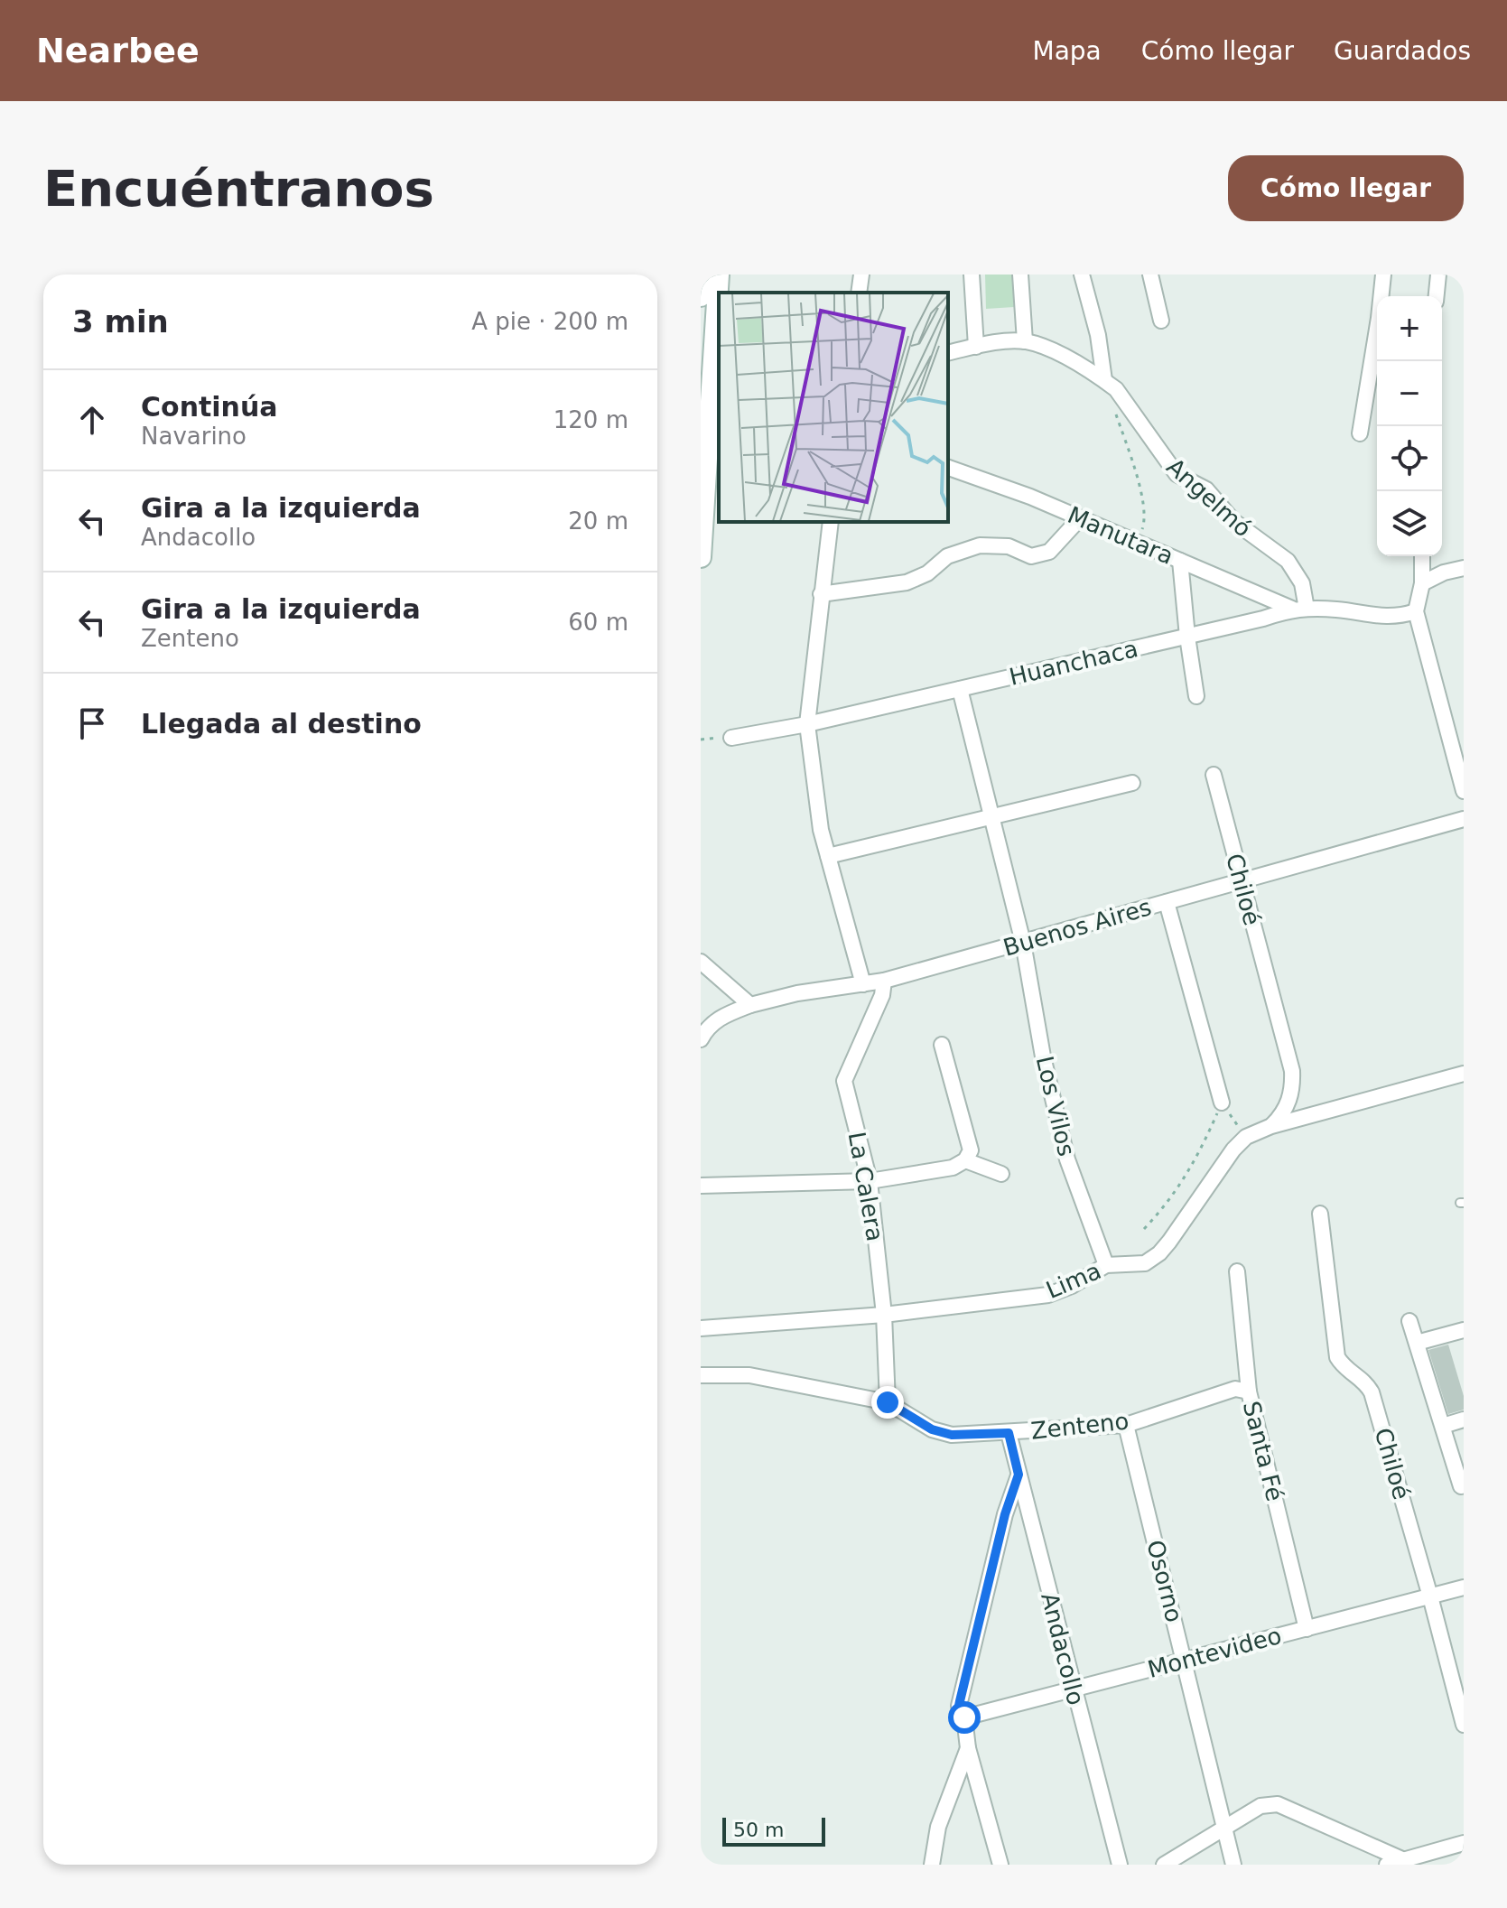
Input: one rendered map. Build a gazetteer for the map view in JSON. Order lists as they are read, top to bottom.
{
  "streets": {
    "street": [
      "Angelmó",
      "Manutara",
      "Huanchaca",
      "Chiloé",
      "Buenos Aires",
      "Los Vilos",
      "La Calera",
      "Lima",
      "Zenteno",
      "Santa Fé",
      "Osorno",
      "Andacollo",
      "Montevideo"
    ]
  },
  "crossings": [
    ["Angelmó", "Manutara"],
    ["Angelmó", "Huanchaca"],
    ["Manutara", "Huanchaca"],
    ["Huanchaca", "Los Vilos"],
    ["Chiloé", "Buenos Aires"],
    ["Chiloé", "Lima"],
    ["Chiloé", "Montevideo"],
    ["Buenos Aires", "Los Vilos"],
    ["Buenos Aires", "La Calera"],
    ["Los Vilos", "Lima"],
    ["La Calera", "Lima"],
    ["La Calera", "Zenteno"],
    ["Zenteno", "Santa Fé"],
    ["Zenteno", "Osorno"],
    ["Zenteno", "Andacollo"],
    ["Santa Fé", "Montevideo"],
    ["Osorno", "Montevideo"],
    ["Andacollo", "Montevideo"]
  ],
  "scale_bar": "50 m",
  "page": {
    "header": "Nearbee",
    "nav": ["Mapa", "Cómo llegar", "Guardados"],
    "buttons": "Cómo llegar",
    "title": "Encuéntranos",
    "heading": ["3 min", "A pie · 200 m"],
    "map_buttons": ["+", "−"],
    "list": [
      ["Continúa", "Navarino", "120 m"],
      ["Gira a la izquierda", "Andacollo", "20 m"],
      ["Gira a la izquierda", "Zenteno", "60 m"],
      "Llegada al destino"
    ],
    "scale": "50 m"
  }
}
